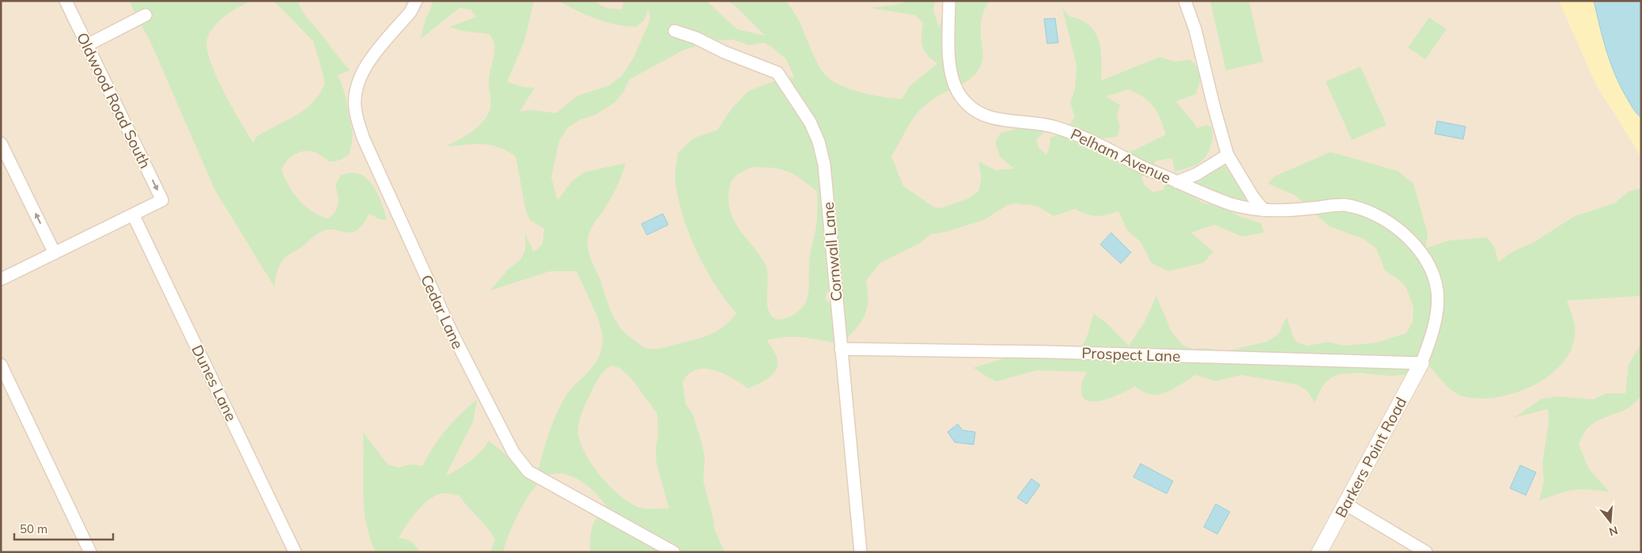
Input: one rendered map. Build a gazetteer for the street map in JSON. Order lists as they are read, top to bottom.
{
  "streets": {
    "street": [
      "Oldwood Road South",
      "Pelham Avenue",
      "Cornwall Lane",
      "Cedar Lane",
      "Prospect Lane",
      "Dunes Lane",
      "Barkers Point Road"
    ]
  },
  "crossings": [
    ["Oldwood Road South", "Dunes Lane"],
    ["Pelham Avenue", "Prospect Lane"],
    ["Pelham Avenue", "Barkers Point Road"],
    ["Cornwall Lane", "Prospect Lane"],
    ["Prospect Lane", "Barkers Point Road"]
  ],
  "one_way": ["Oldwood Road South"],
  "scale_bar": "50 m",
  "north": "bottom"
}
